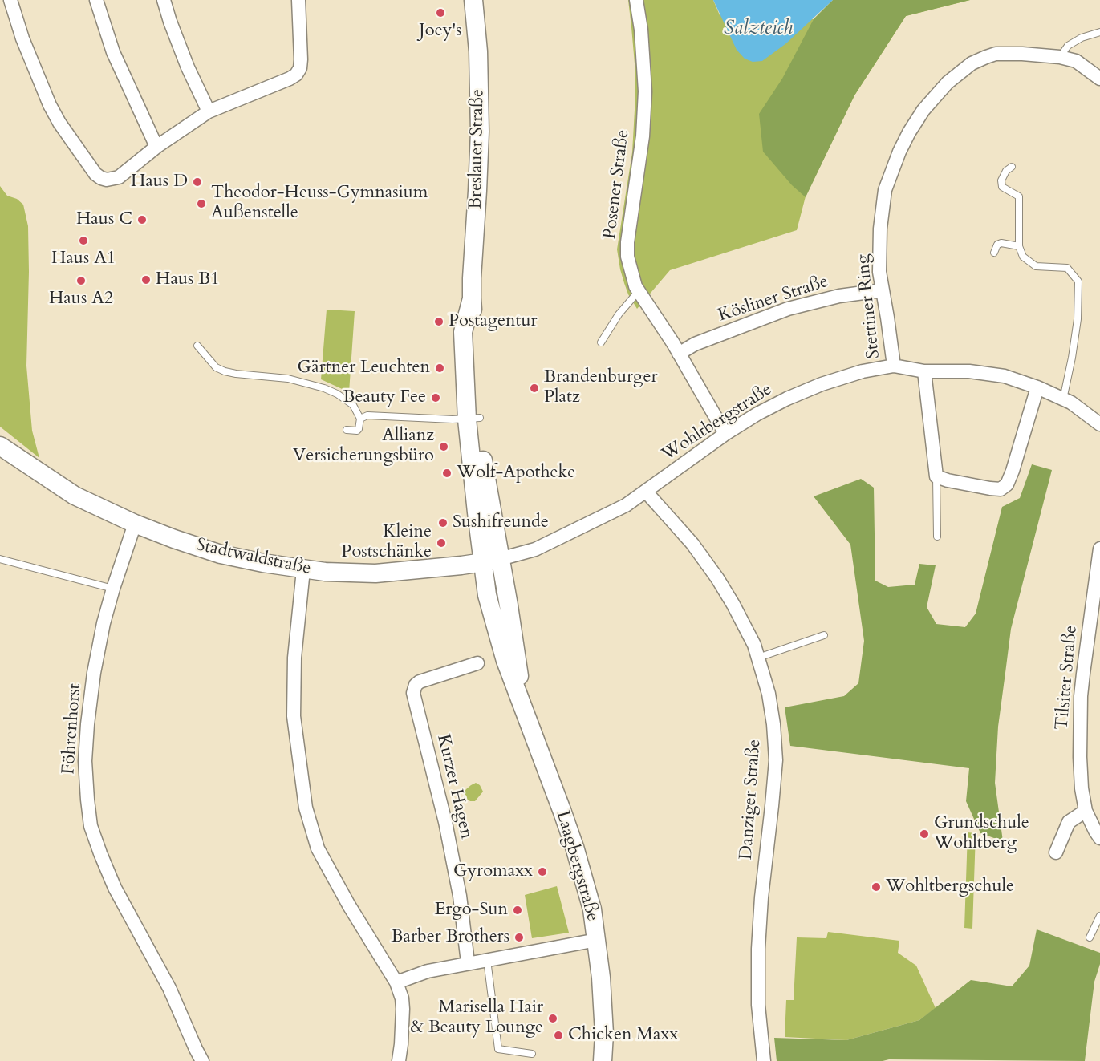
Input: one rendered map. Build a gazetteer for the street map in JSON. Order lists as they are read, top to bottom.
{
  "streets": {
    "street": [
      "Breslauer Straße",
      "Posener Straße",
      "Kösliner Straße",
      "Stettiner Ring",
      "Wohltbergstraße",
      "Stadtwaldstraße",
      "Tilsiter Straße",
      "Föhrenhorst",
      "Kurzer Hagen",
      "Danziger Straße",
      "Laagbergstraße"
    ]
  },
  "crossings": [
    ["Posener Straße", "Kösliner Straße"],
    ["Posener Straße", "Wohltbergstraße"],
    ["Kösliner Straße", "Stettiner Ring"],
    ["Stettiner Ring", "Wohltbergstraße"],
    ["Wohltbergstraße", "Stadtwaldstraße"],
    ["Wohltbergstraße", "Danziger Straße"],
    ["Wohltbergstraße", "Laagbergstraße"],
    ["Stadtwaldstraße", "Föhrenhorst"],
    ["Stadtwaldstraße", "Laagbergstraße"]
  ],
  "water": ["Salzteich"],
  "places": [
    "Joey's",
    "Haus D",
    "Theodor-Heuss-Gymnasium Außenstelle",
    "Haus C",
    "Haus A1",
    "Haus B1",
    "Haus A2",
    "Postagentur",
    "Gärtner Leuchten",
    "Brandenburger Platz",
    "Beauty Fee",
    "Allianz Versicherungsbüro",
    "Wolf-Apotheke",
    "Sushifreunde",
    "Kleine Postschänke",
    "Grundschule Wohltberg",
    "Gyromaxx",
    "Wohltbergschule",
    "Ergo-Sun",
    "Barber Brothers",
    "Marisella Hair & Beauty Lounge",
    "Chicken Maxx"
  ]
}
